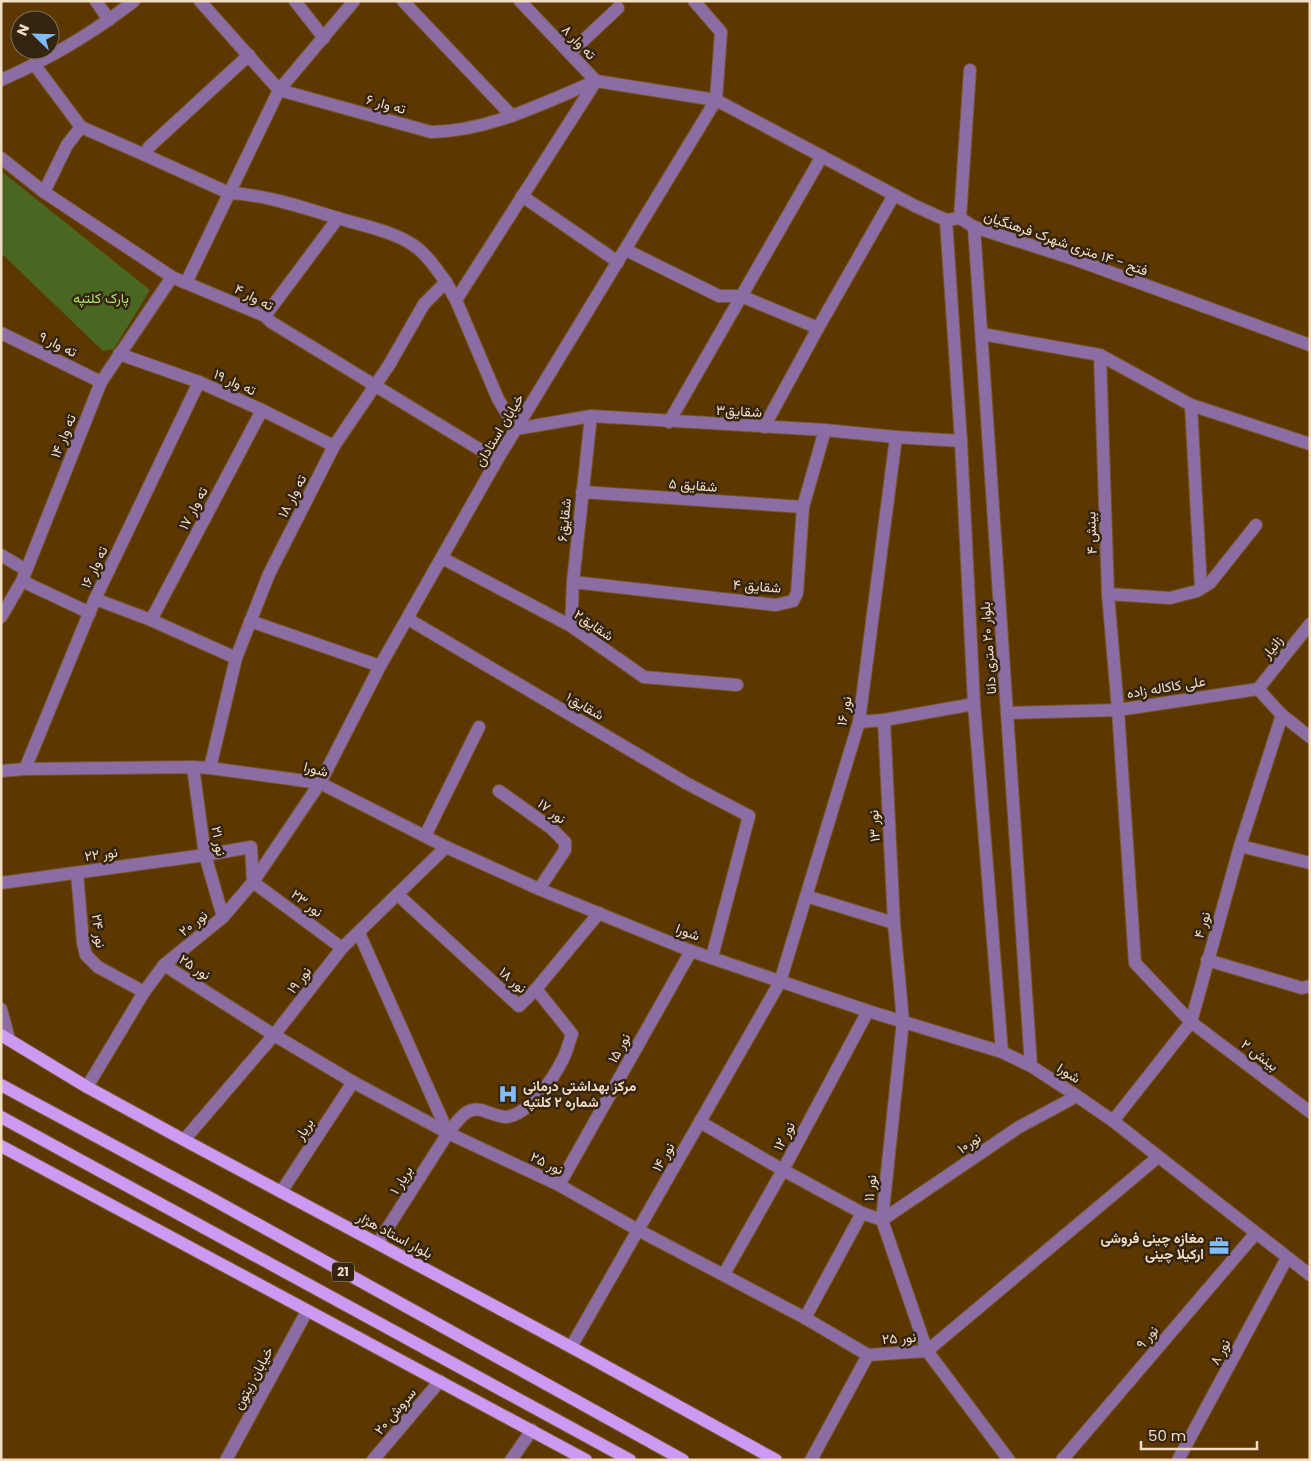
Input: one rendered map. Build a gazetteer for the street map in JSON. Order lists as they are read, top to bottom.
{
  "streets": {
    "main road": ["بلوار استاد هژار", "21"],
    "street": [
      "ته وار ۸",
      "ته وار ۶",
      "فتح - ۱۴ متری شهرک فرهنگیان",
      "ته وار ۴",
      "ته وار ۹",
      "ته وار ۱۹",
      "شقایق۳",
      "خیابان استادان",
      "ته وار ۱۴",
      "شقایق ۵",
      "ته وار ۱۸",
      "ته وار ۱۷",
      "شقایق۶",
      "بینش ۴",
      "ته وار ۱۶",
      "شقایق ۴",
      "شقایق۲",
      "زانیار",
      "بلوار ۲۰ متری دانا",
      "علی کاکاله زاده",
      "شقایق۱",
      "نور ۱۶",
      "شورا",
      "نور ۱۷",
      "نور ۱۳",
      "نور ۲۱",
      "نور ۲۲",
      "نور ۲۳",
      "نور ۲۰",
      "نور ۴",
      "نور ۲۴",
      "نور ۲۵",
      "نور ۱۹",
      "نور ۱۸",
      "نور ۱۵",
      "بینش ۲",
      "بریار",
      "نور ۱۲",
      "نور۱۰",
      "نور ۱۴",
      "بریار ۱",
      "نور ۱۱",
      "نور ۹",
      "نور ۸",
      "خیابان زیتون",
      "سروش ۲۰"
    ]
  },
  "crossings": [
    ["ته وار ۸", "ته وار ۶"],
    ["فتح - ۱۴ متری شهرک فرهنگیان", "بلوار ۲۰ متری دانا"],
    ["ته وار ۴", "خیابان استادان"],
    ["ته وار ۴", "ته وار ۱۴"],
    ["ته وار ۴", "ته وار ۱۸"],
    ["ته وار ۹", "ته وار ۱۴"],
    ["ته وار ۱۹", "ته وار ۱۴"],
    ["ته وار ۱۹", "ته وار ۱۸"],
    ["ته وار ۱۹", "ته وار ۱۷"],
    ["ته وار ۱۹", "ته وار ۱۶"],
    ["شقایق۳", "خیابان استادان"],
    ["شقایق۳", "شقایق۶"],
    ["شقایق۳", "شقایق ۴"],
    ["شقایق۳", "بلوار ۲۰ متری دانا"],
    ["شقایق۳", "نور ۱۶"],
    ["خیابان استادان", "شقایق۲"],
    ["خیابان استادان", "شقایق۱"],
    ["خیابان استادان", "شورا"],
    ["خیابان استادان", "نور ۲۰"],
    ["شقایق ۵", "شقایق۶"],
    ["شقایق ۵", "شقایق ۴"],
    ["ته وار ۱۸", "شورا"],
    ["شقایق۶", "شقایق ۴"],
    ["شقایق۶", "شقایق۲"],
    ["بینش ۴", "علی کاکاله زاده"],
    ["بینش ۴", "بینش ۲"],
    ["ته وار ۱۶", "شورا"],
    ["زانیار", "علی کاکاله زاده"],
    ["بلوار ۲۰ متری دانا", "علی کاکاله زاده"],
    ["بلوار ۲۰ متری دانا", "شورا"],
    ["علی کاکاله زاده", "بینش ۲"],
    ["شقایق۱", "شورا"],
    ["نور ۱۶", "شورا"],
    ["نور ۱۶", "نور ۱۴"],
    ["شورا", "نور ۱۷"],
    ["شورا", "نور ۱۳"],
    ["شورا", "نور ۲۱"],
    ["شورا", "نور ۲۰"],
    ["شورا", "نور ۴"],
    ["شورا", "نور ۱۹"],
    ["شورا", "نور ۱۸"],
    ["شورا", "نور ۱۵"],
    ["شورا", "نور ۱۲"],
    ["شورا", "نور۱۰"],
    ["شورا", "نور ۱۴"],
    ["شورا", "نور ۱۱"],
    ["شورا", "نور ۹"],
    ["شورا", "نور ۸"],
    ["نور ۱۳", "نور ۱۱"],
    ["نور ۲۱", "نور ۲۲"],
    ["نور ۲۱", "نور ۲۰"],
    ["نور ۲۲", "نور ۲۳"],
    ["نور ۲۲", "نور ۲۰"],
    ["نور ۲۲", "نور ۲۴"],
    ["نور ۲۳", "نور ۲۰"],
    ["نور ۲۳", "نور ۱۹"],
    ["نور ۲۰", "نور ۲۴"],
    ["نور ۲۰", "نور ۲۵"],
    ["نور ۲۰", "بلوار استاد هژار"],
    ["نور ۴", "بینش ۲"],
    ["نور ۲۵", "نور ۱۹"],
    ["نور ۲۵", "نور ۱۵"],
    ["نور ۲۵", "بریار"],
    ["نور ۲۵", "نور ۱۲"],
    ["نور ۲۵", "نور ۱۴"],
    ["نور ۲۵", "بریار ۱"],
    ["نور ۲۵", "نور ۱۱"],
    ["نور ۱۹", "نور ۱۸"],
    ["نور ۱۹", "بلوار استاد هژار"],
    ["نور ۱۸", "بریار ۱"],
    ["بریار", "بلوار استاد هژار"],
    ["نور۱۰", "نور ۱۱"],
    ["نور ۱۴", "بلوار استاد هژار"],
    ["بریار ۱", "بلوار استاد هژار"]
  ],
  "parks": ["پارک کلتپه"],
  "places": {
    "hospital": ["مرکز بهداشتی درمانی شماره ۲ کلتپه"],
    "office": ["مغازه چینی فروشی ارکیلا چینی"]
  },
  "scale_bar": "50 m",
  "north": "top left"
}
